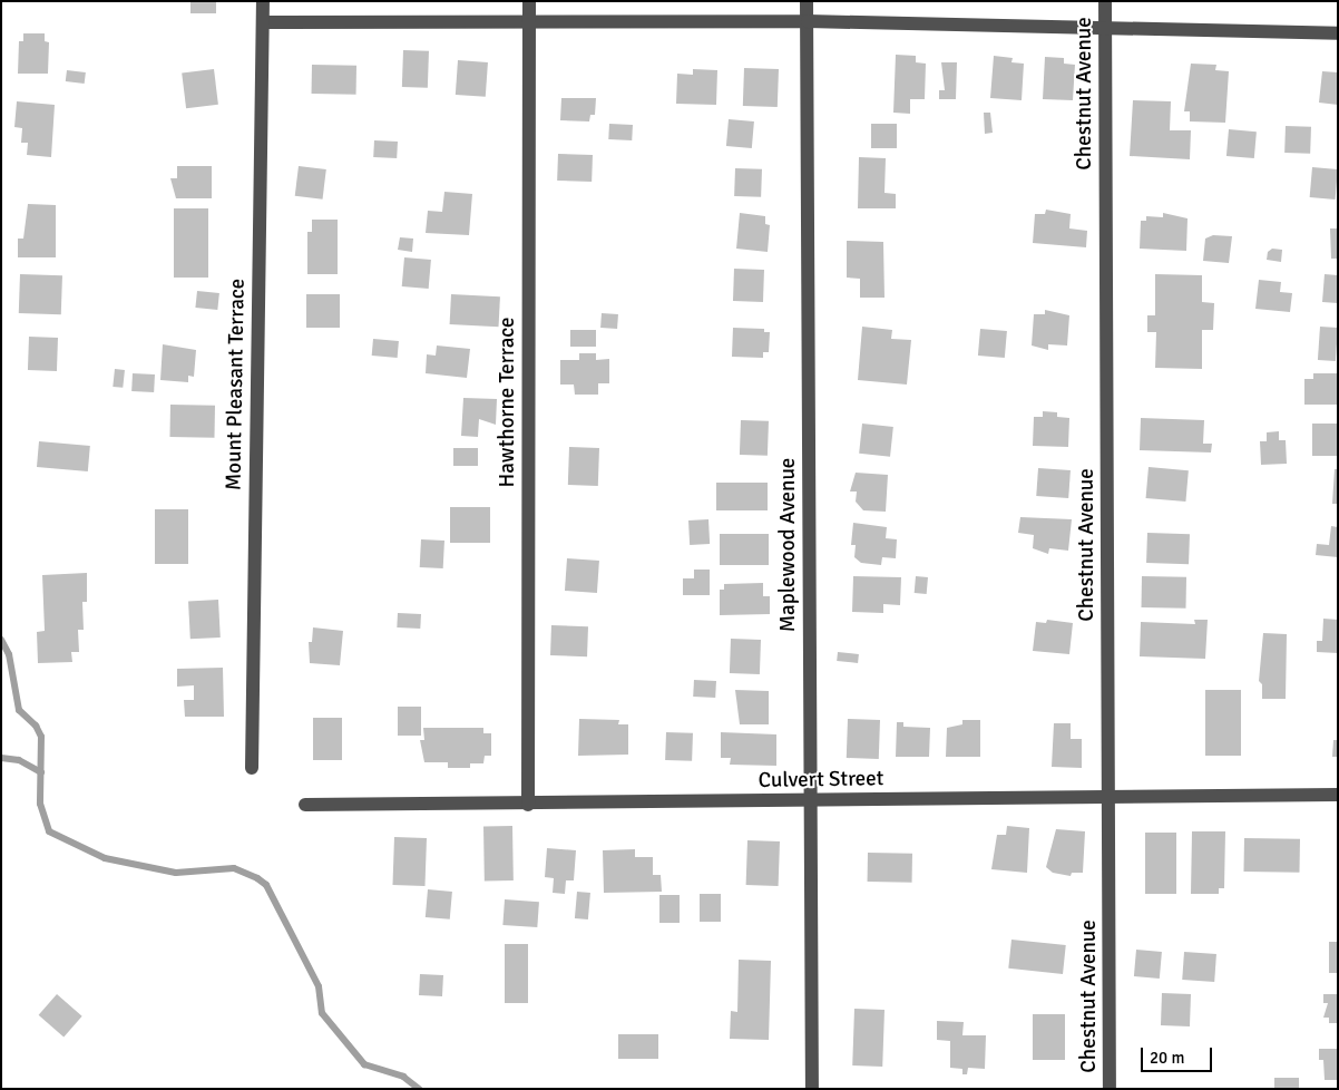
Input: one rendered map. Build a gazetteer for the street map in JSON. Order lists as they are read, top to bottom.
{
  "streets": {
    "street": [
      "Chestnut Avenue",
      "Mount Pleasant Terrace",
      "Hawthorne Terrace",
      "Maplewood Avenue",
      "Culvert Street"
    ]
  },
  "crossings": [
    ["Chestnut Avenue", "Culvert Street"],
    ["Hawthorne Terrace", "Culvert Street"],
    ["Maplewood Avenue", "Culvert Street"]
  ],
  "scale_bar": "20 m"
}
